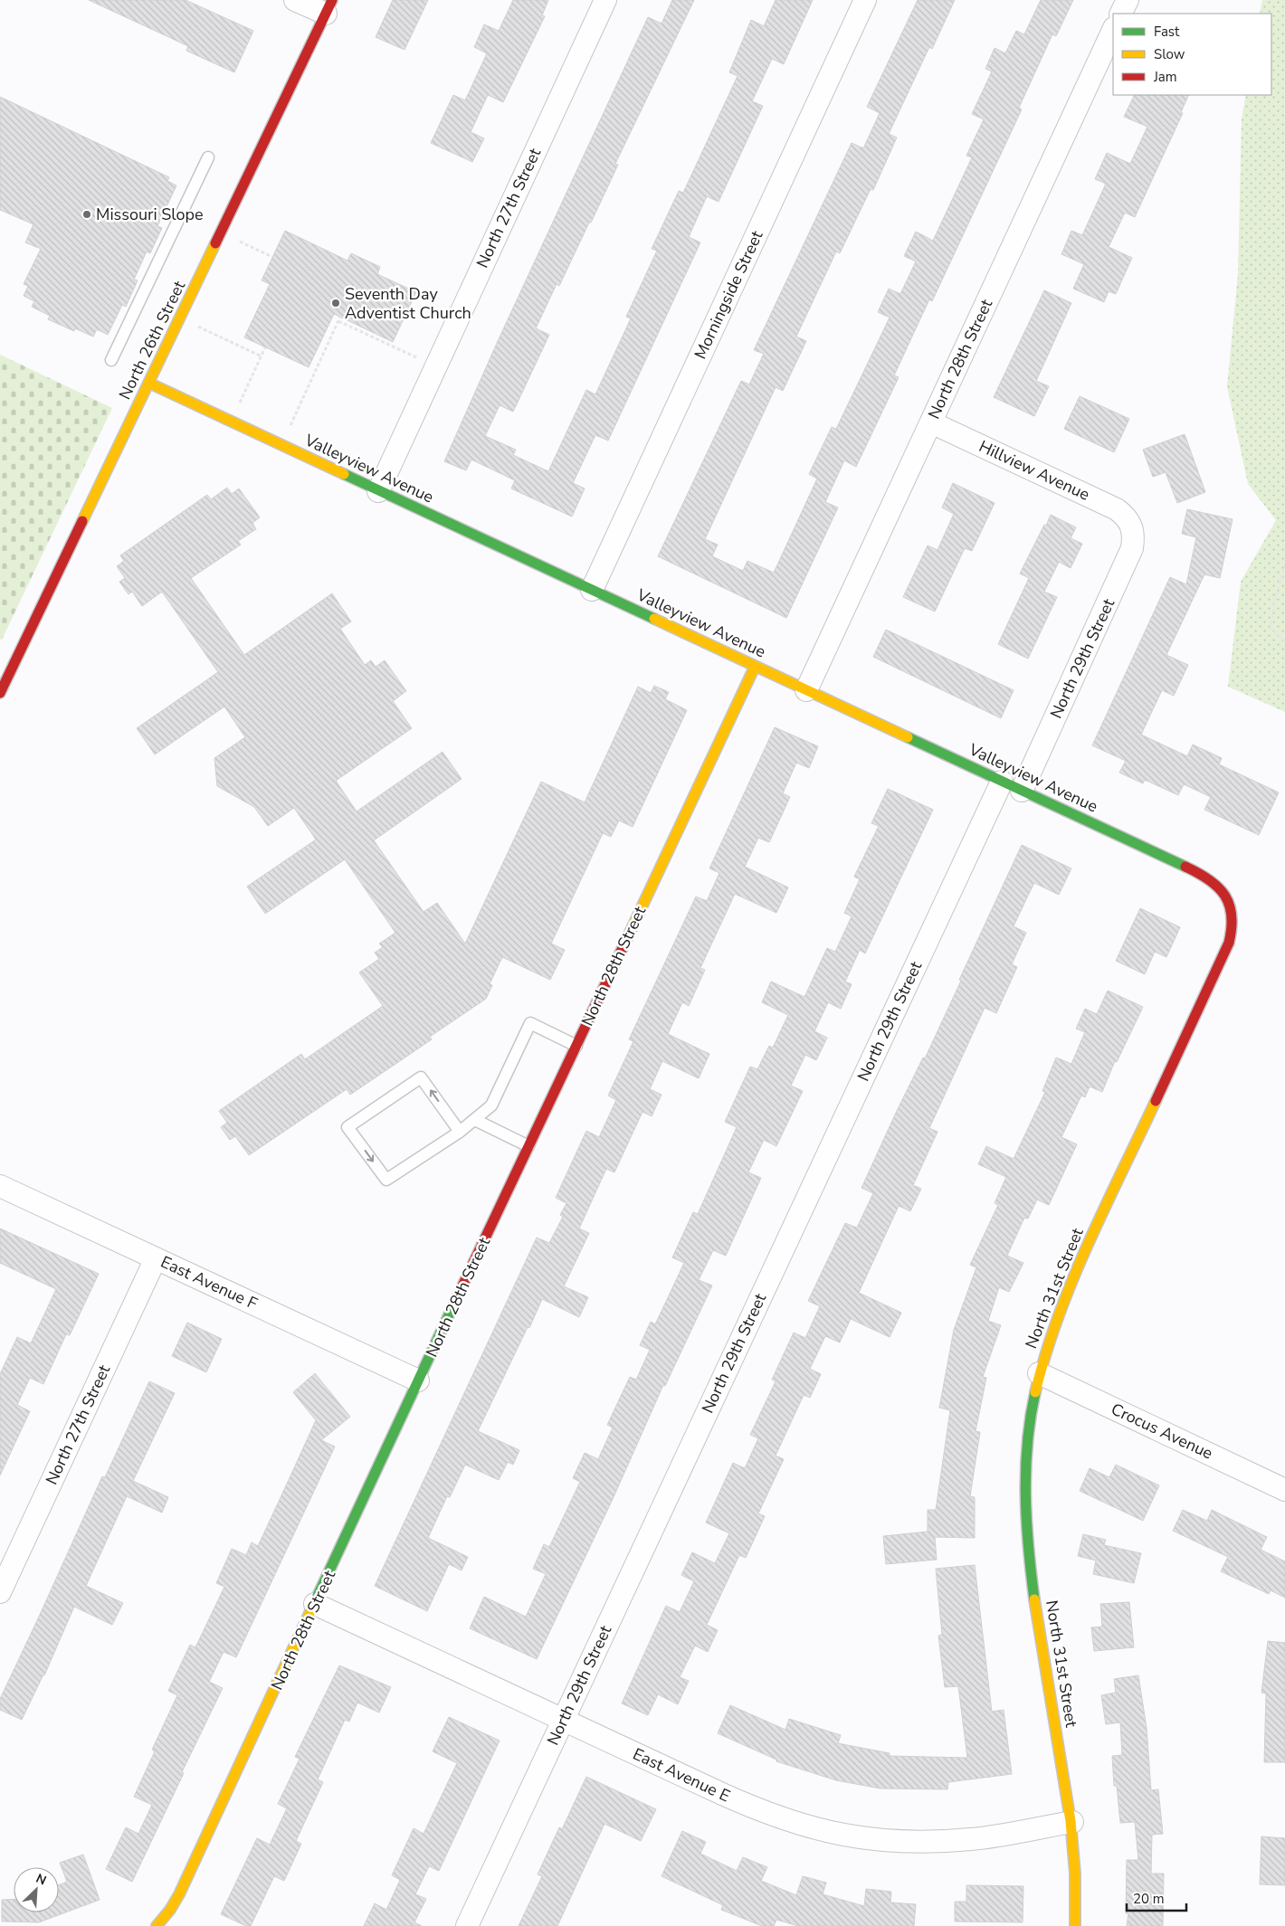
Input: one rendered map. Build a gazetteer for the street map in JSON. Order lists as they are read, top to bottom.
{
  "streets": {
    "street": [
      "North 27th Street",
      "Morningside Street",
      "North 26th Street",
      "North 28th Street",
      "Valleyview Avenue",
      "Hillview Avenue",
      "North 29th Street",
      "East Avenue F",
      "North 31st Street",
      "Crocus Avenue",
      "East Avenue E"
    ]
  },
  "crossings": [
    ["North 27th Street", "Valleyview Avenue"],
    ["North 27th Street", "East Avenue F"],
    ["Morningside Street", "Valleyview Avenue"],
    ["North 26th Street", "Valleyview Avenue"],
    ["North 28th Street", "Valleyview Avenue"],
    ["North 28th Street", "Hillview Avenue"],
    ["North 28th Street", "East Avenue F"],
    ["North 28th Street", "East Avenue E"],
    ["Valleyview Avenue", "North 29th Street"],
    ["Valleyview Avenue", "North 31st Street"],
    ["Hillview Avenue", "North 29th Street"],
    ["North 29th Street", "East Avenue E"],
    ["North 31st Street", "Crocus Avenue"],
    ["North 31st Street", "East Avenue E"]
  ],
  "places": ["Missouri Slope", "Seventh Day Adventist Church"],
  "legend": ["Fast", "Slow", "Jam"],
  "scale_bar": "20 m",
  "north": "top right"
}
